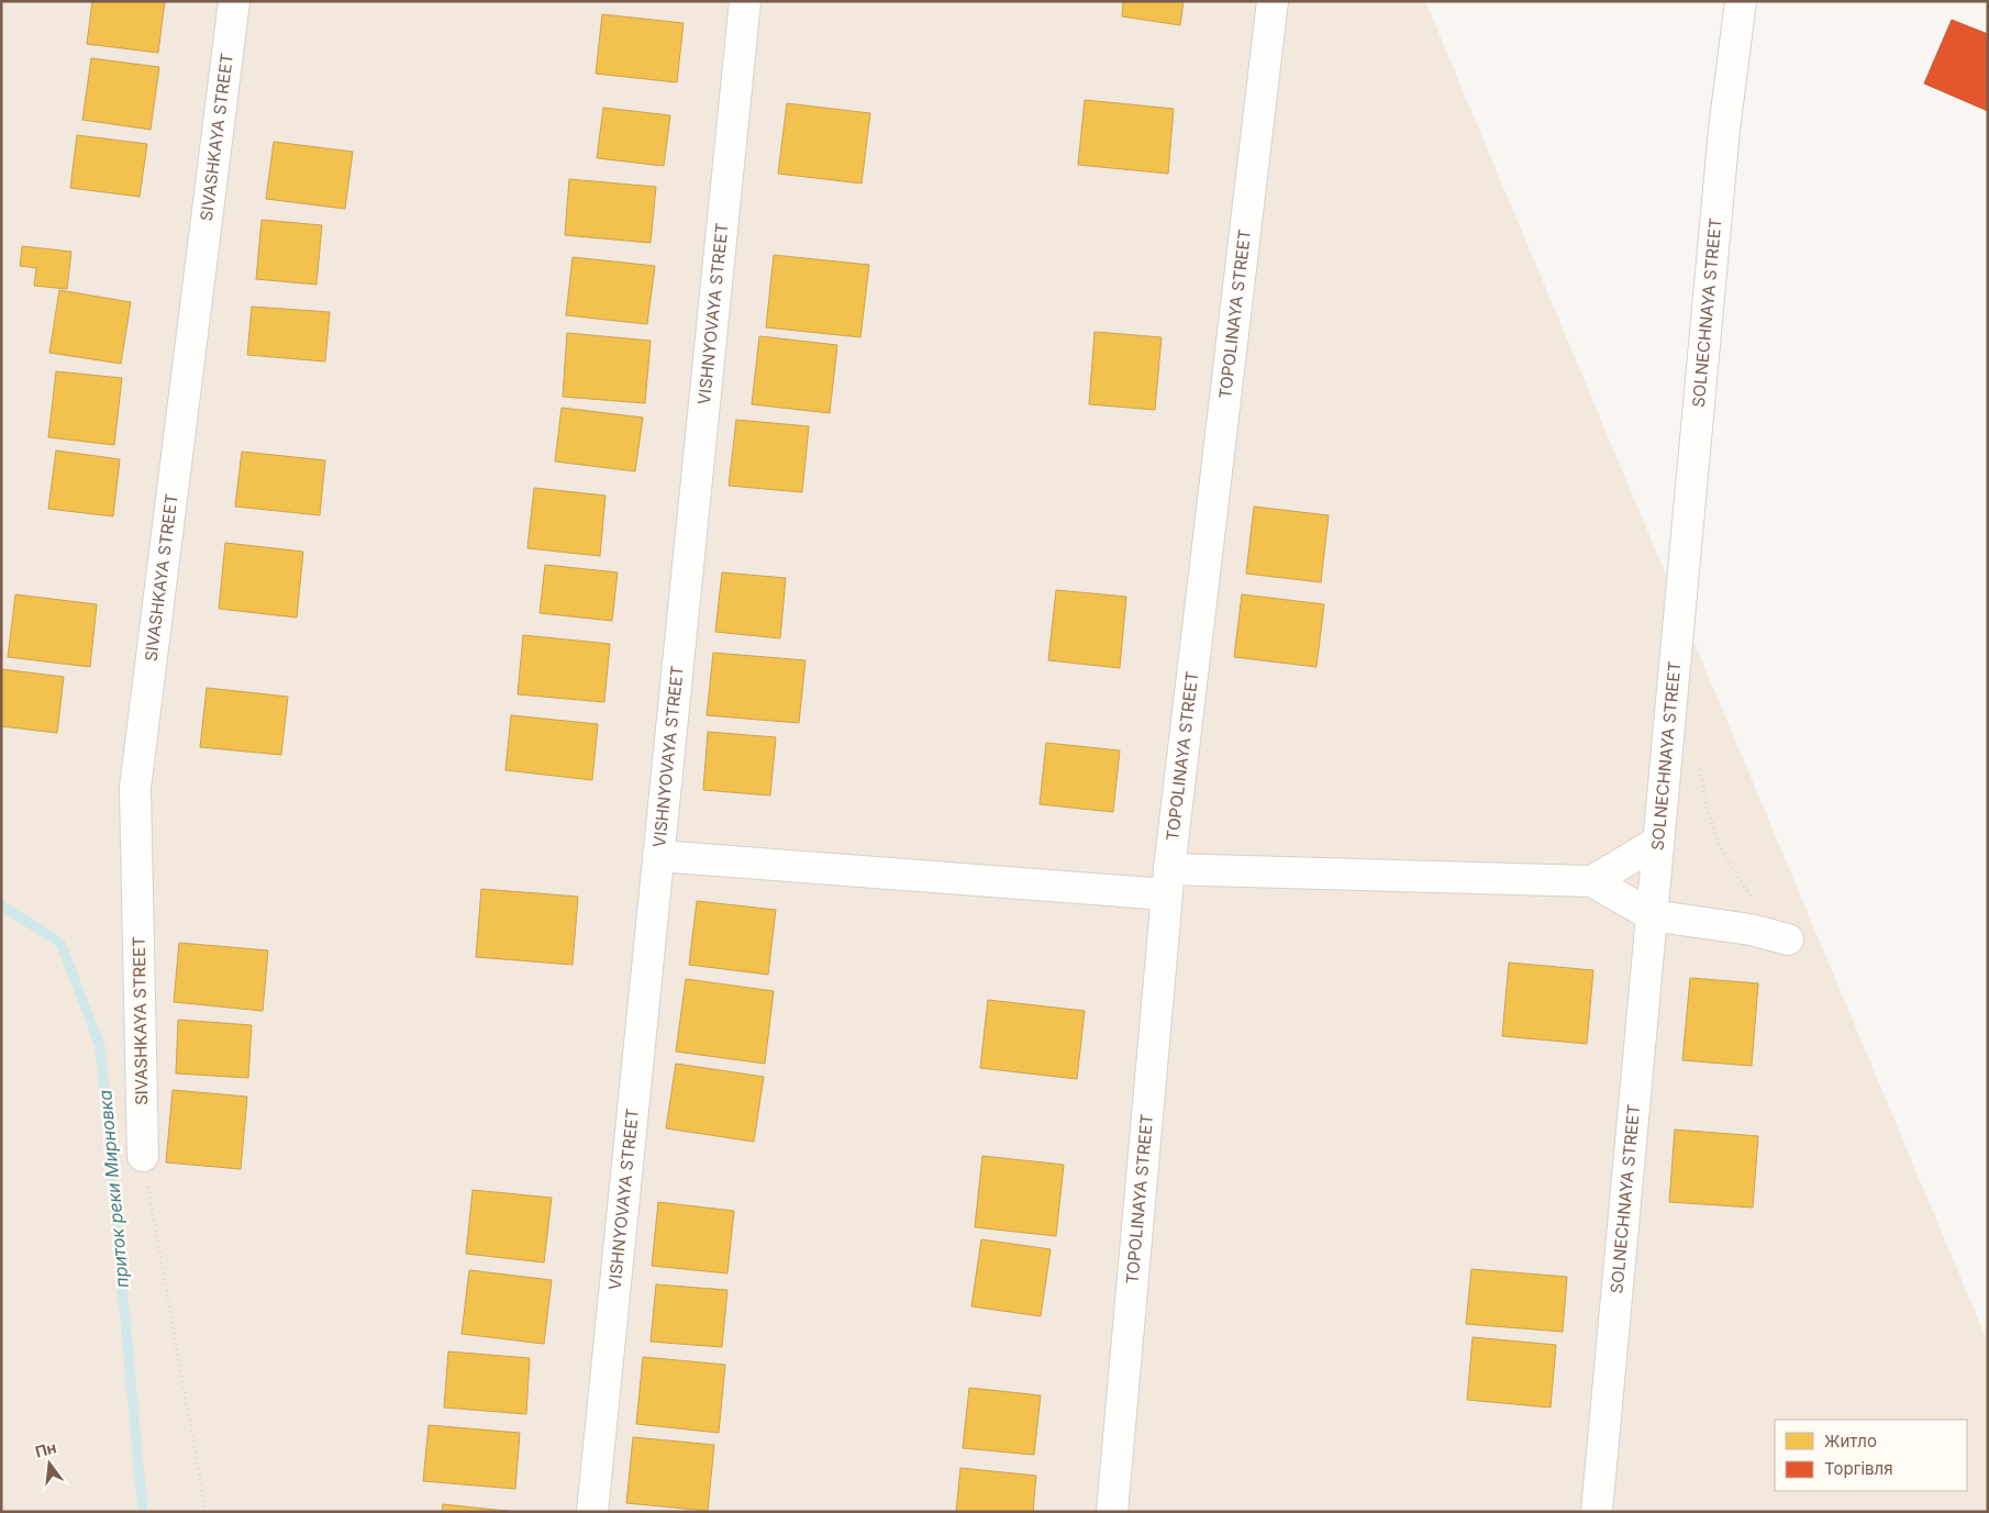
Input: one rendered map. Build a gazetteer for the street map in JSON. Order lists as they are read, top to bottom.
{
  "streets": {
    "street": [
      "SIVASHKAYA STREET",
      "TOPOLINAYA STREET",
      "SOLNECHNAYA STREET",
      "VISHNYOVAYA STREET"
    ]
  },
  "water": ["приток реки Мирновка"],
  "legend": ["Житло", "Торгівля"],
  "north": "top"
}
